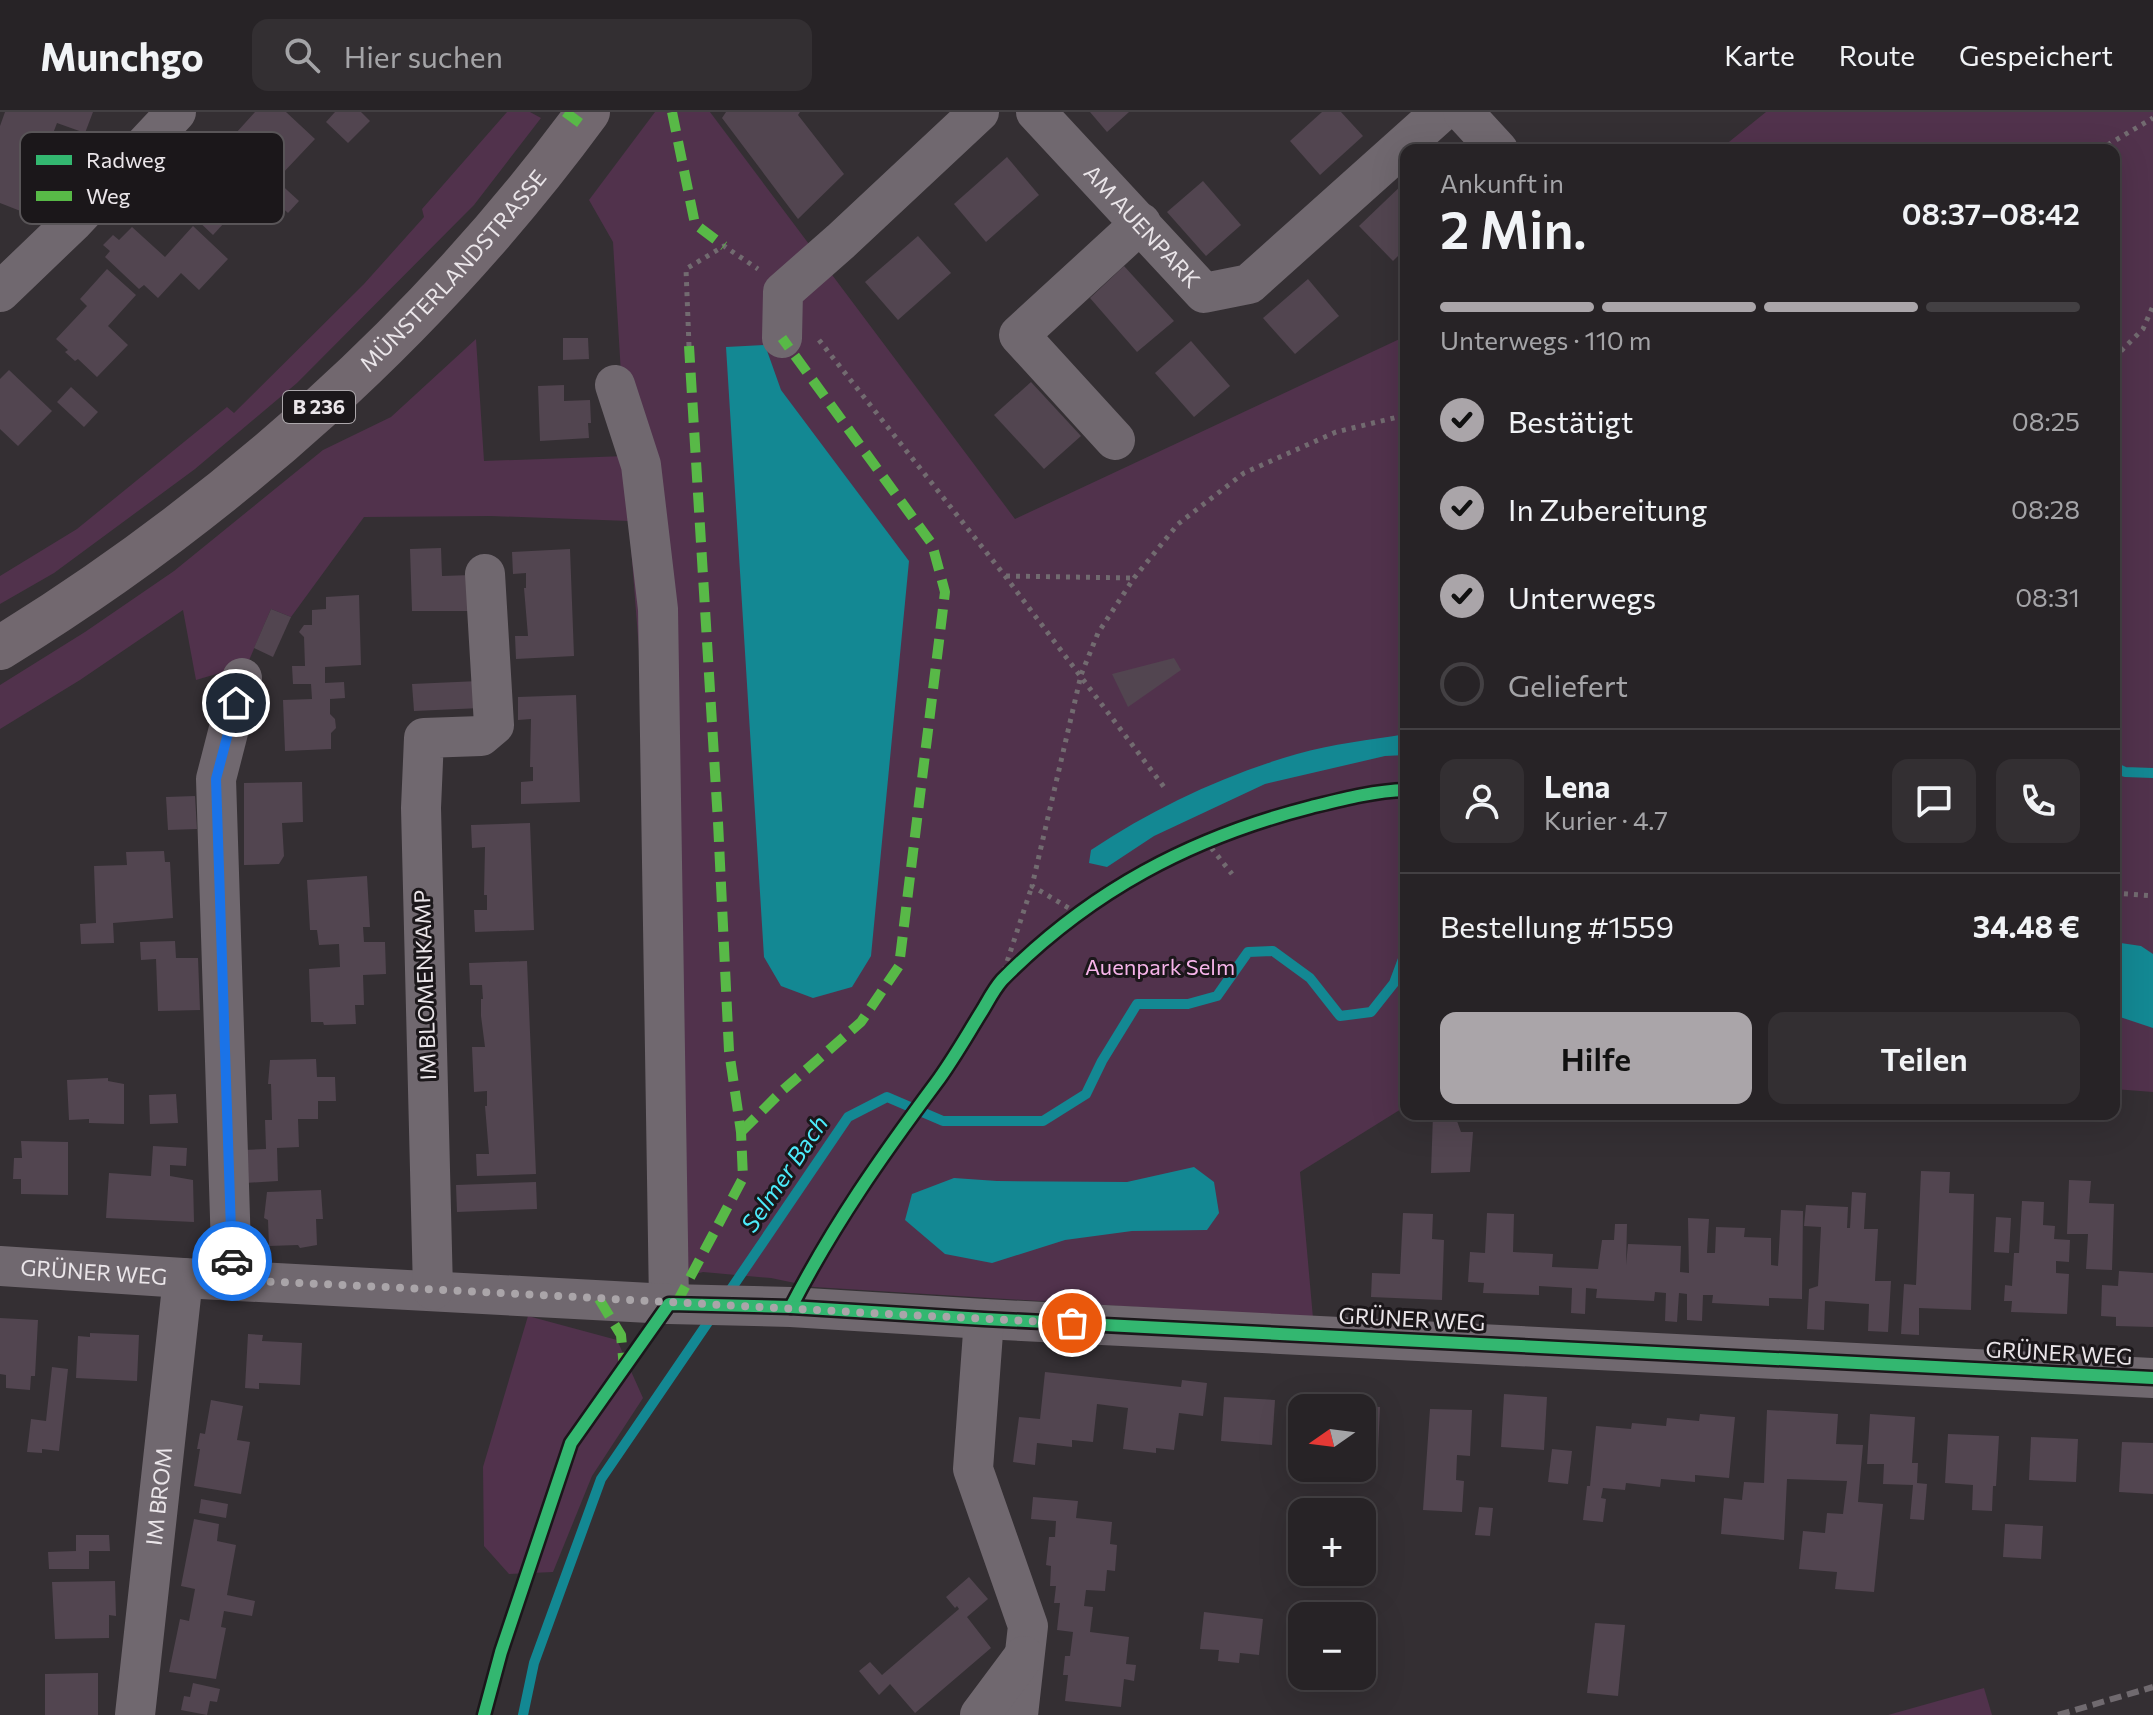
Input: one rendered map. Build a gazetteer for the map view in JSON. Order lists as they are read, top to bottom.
{
  "streets": {
    "main road": ["MÜNSTERLANDSTRASSE", "B 236"],
    "street": [
      "AM AUENPARK",
      "IM BLOMENKAMP",
      "GRÜNER WEG",
      "IM BROM"
    ]
  },
  "crossings": [
    ["IM BLOMENKAMP", "GRÜNER WEG"],
    ["GRÜNER WEG", "IM BROM"]
  ],
  "water": ["Selmer Bach"],
  "parks": ["Auenpark Selm"],
  "legend": ["Radweg", "Weg"],
  "north": "left",
  "page": {
    "header": "Munchgo",
    "search": "Hier suchen",
    "nav": ["Karte", "Route", "Gespeichert"],
    "heading": ["2 Min.", "Ankunft in", "08:37–08:42"],
    "panel": [
      "Lena",
      "Kurier · 4.7",
      "Bestellung #1559",
      "34.48 €"
    ],
    "bar": "Unterwegs · 110 m",
    "list": [
      ["Bestätigt", "08:25"],
      ["In Zubereitung", "08:28"],
      ["Unterwegs", "08:31"],
      "Geliefert"
    ],
    "buttons": ["Hilfe", "Teilen"],
    "map_buttons": ["+", "−"]
  }
}
